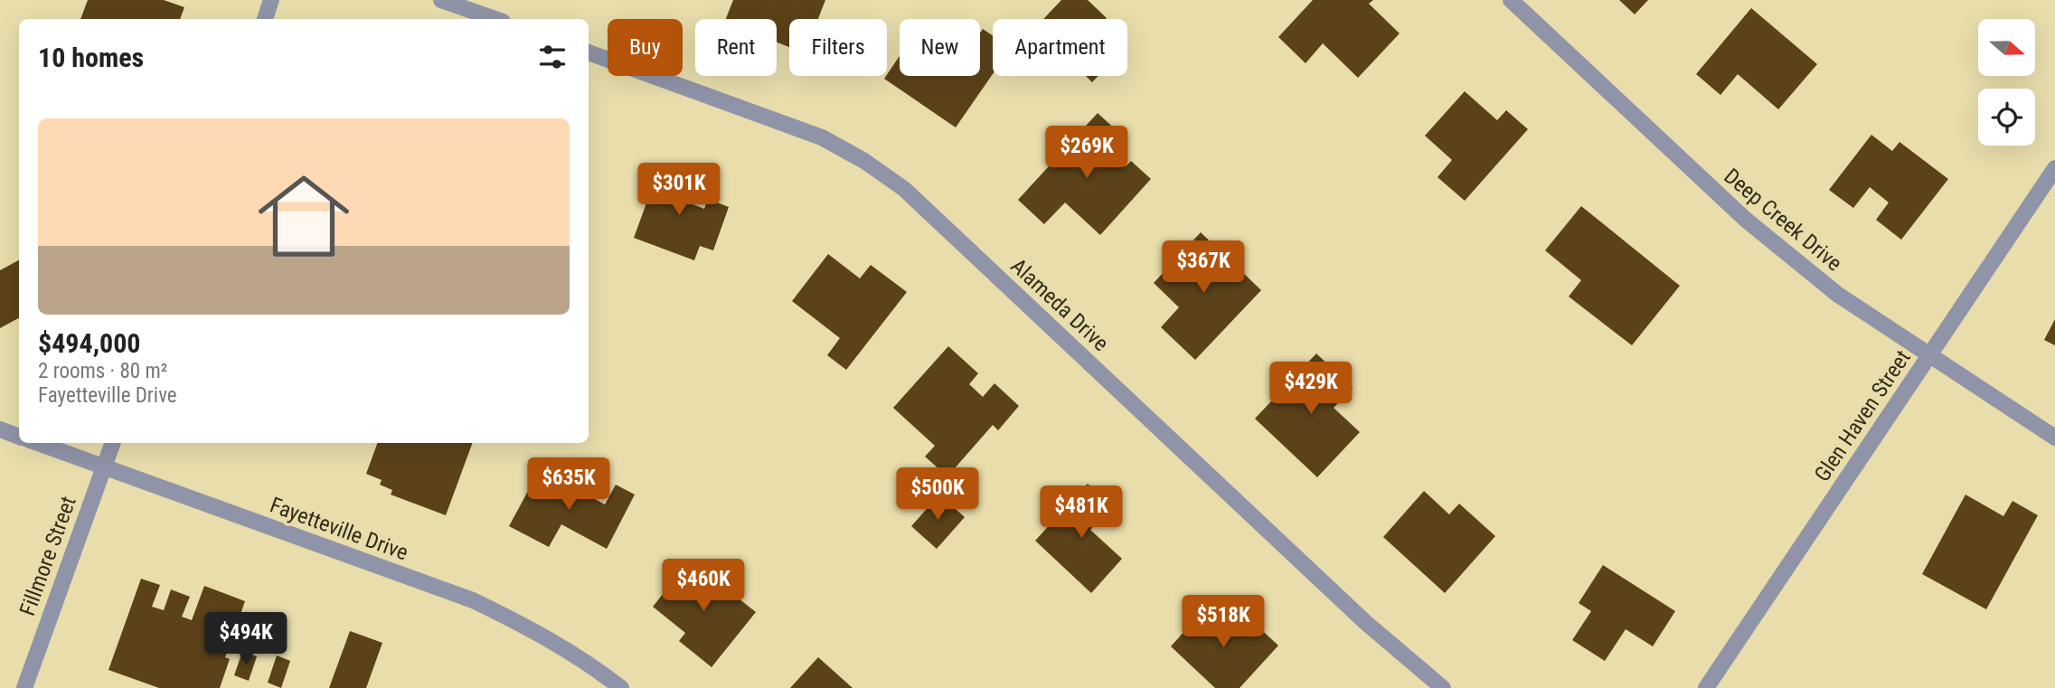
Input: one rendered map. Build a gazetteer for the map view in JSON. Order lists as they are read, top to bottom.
{
  "streets": {
    "street": [
      "Deep Creek Drive",
      "Alameda Drive",
      "Glen Haven Street",
      "Fayetteville Drive",
      "Fillmore Street"
    ]
  },
  "crossings": [
    ["Deep Creek Drive", "Glen Haven Street"],
    ["Fayetteville Drive", "Fillmore Street"]
  ],
  "north": "right",
  "page": {
    "chip": [
      "Buy",
      "Rent",
      "Filters",
      "New",
      "Apartment"
    ],
    "heading": "10 homes",
    "list": [
      {
        "name": "$494,000",
        "note": "2 rooms · 80 m² · Fayetteville Drive"
      }
    ],
    "price": [
      "$269K",
      "$301K",
      "$367K",
      "$429K",
      "$635K",
      "$500K",
      "$481K",
      "$460K",
      "$518K",
      "$494K"
    ]
  }
}
